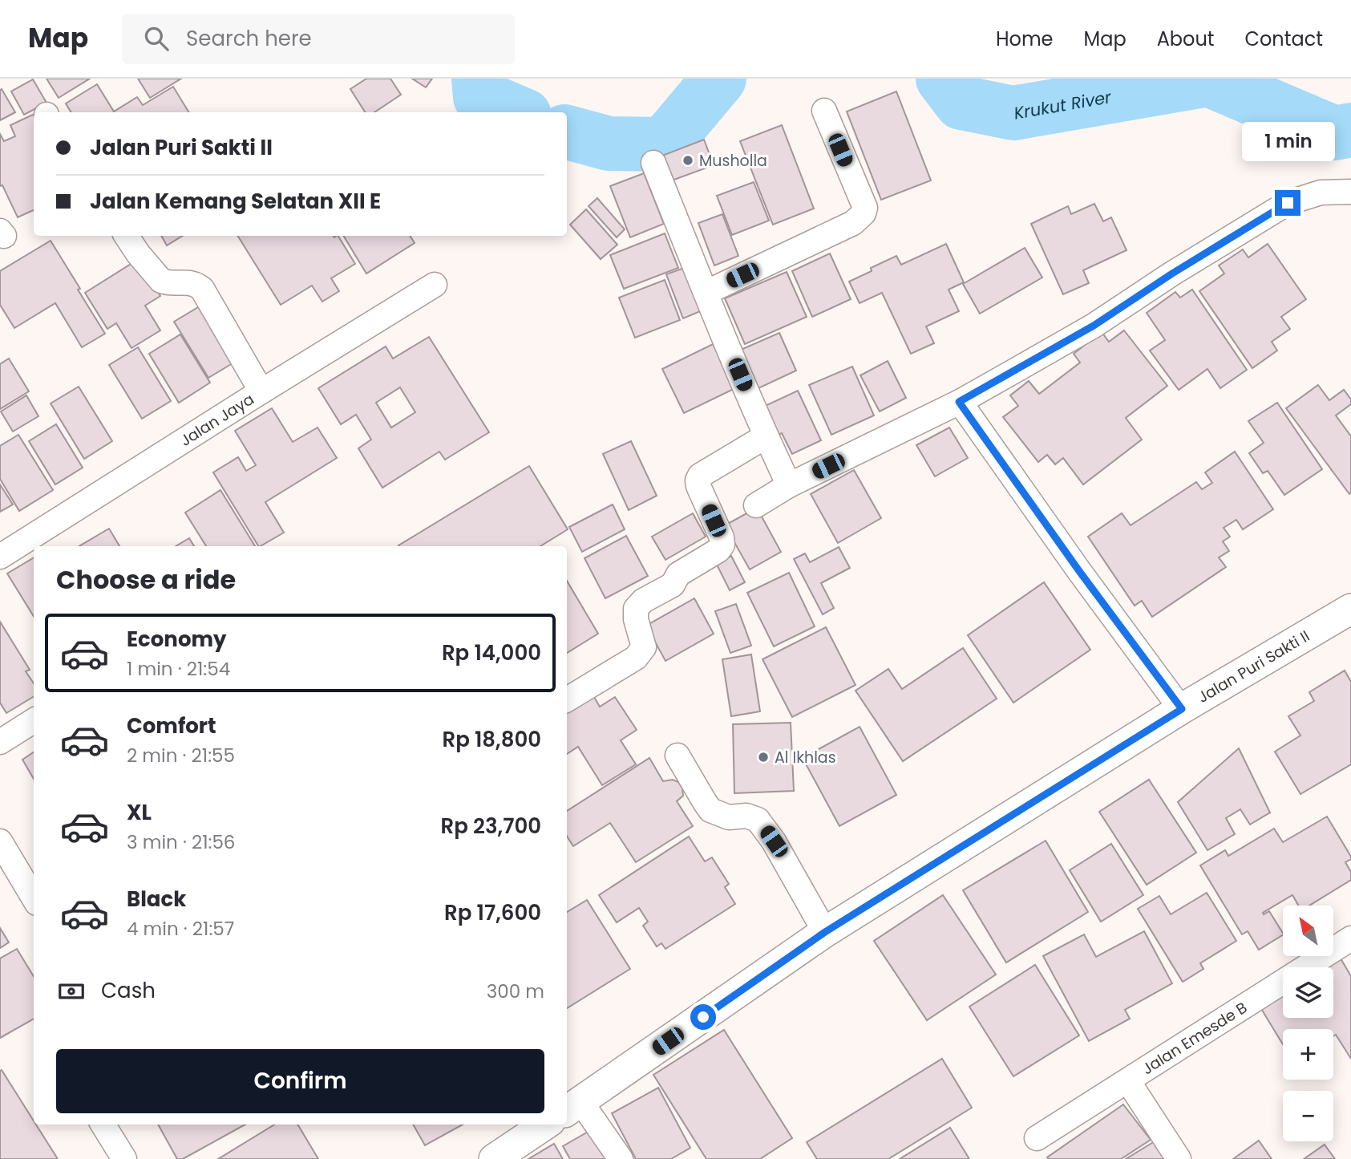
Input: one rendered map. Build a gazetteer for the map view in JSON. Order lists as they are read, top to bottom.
{
  "streets": {
    "street": ["Jalan Jaya", "Jalan Puri Sakti II", "Jalan Emesde B"]
  },
  "water": ["Krukut River"],
  "places": ["Musholla", "Al Ikhlas"],
  "north": "top left",
  "page": {
    "header": "Map",
    "search": "Search here",
    "nav": [
      "Home",
      "Map",
      "About",
      "Contact"
    ],
    "banner": ["Jalan Puri Sakti II", "Jalan Kemang Selatan XII E"],
    "bubble": "1 min",
    "heading": "Choose a ride",
    "list": [
      {
        "name": "Economy",
        "note": "1 min · 21:54",
        "value": "Rp 14,000"
      },
      {
        "name": "Comfort",
        "note": "2 min · 21:55",
        "value": "Rp 18,800"
      },
      {
        "name": "XL",
        "note": "3 min · 21:56",
        "value": "Rp 23,700"
      },
      {
        "name": "Black",
        "note": "4 min · 21:57",
        "value": "Rp 17,600"
      }
    ],
    "map_buttons": ["+", "−"],
    "pay": ["Cash", "300 m"],
    "buttons": "Confirm"
  }
}
